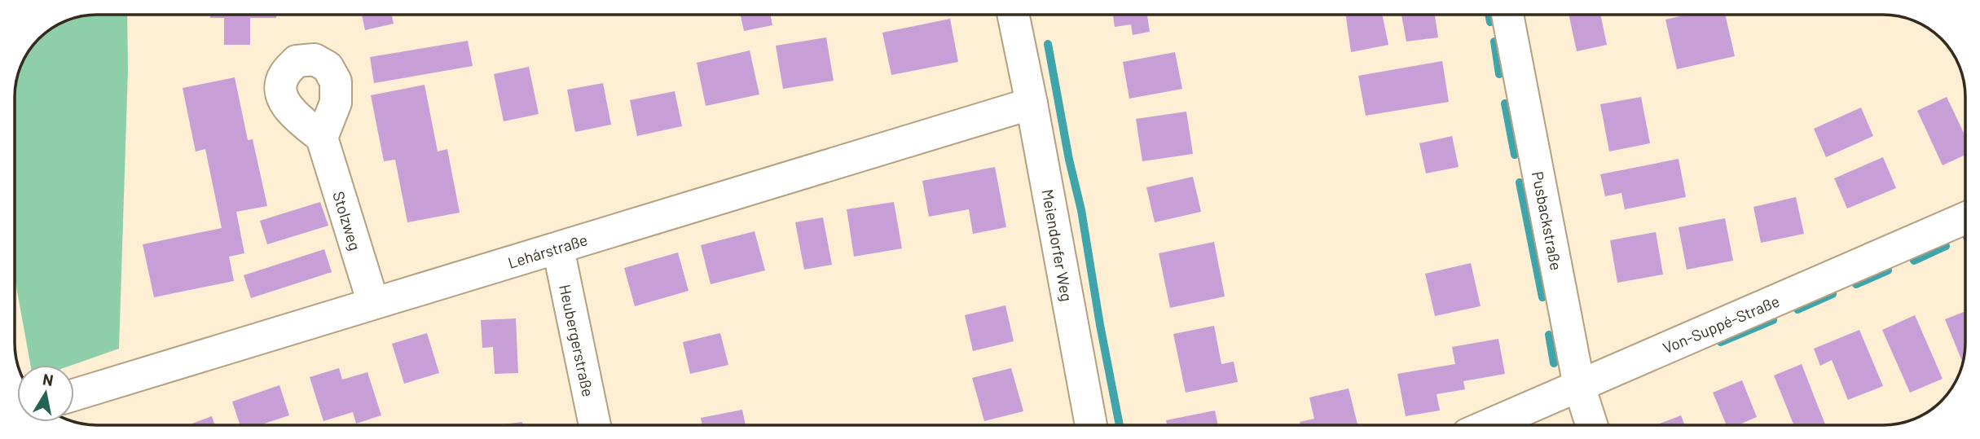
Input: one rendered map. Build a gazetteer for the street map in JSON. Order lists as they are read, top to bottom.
{
  "streets": {
    "street": [
      "Stolzweg",
      "Pusbackstraße",
      "Meiendorfer Weg",
      "Lehárstraße",
      "Von-Suppé-Straße",
      "Heubergerstraße"
    ]
  },
  "crossings": [
    ["Stolzweg", "Lehárstraße"],
    ["Pusbackstraße", "Von-Suppé-Straße"],
    ["Meiendorfer Weg", "Lehárstraße"],
    ["Lehárstraße", "Heubergerstraße"]
  ],
  "north": "top"
}
